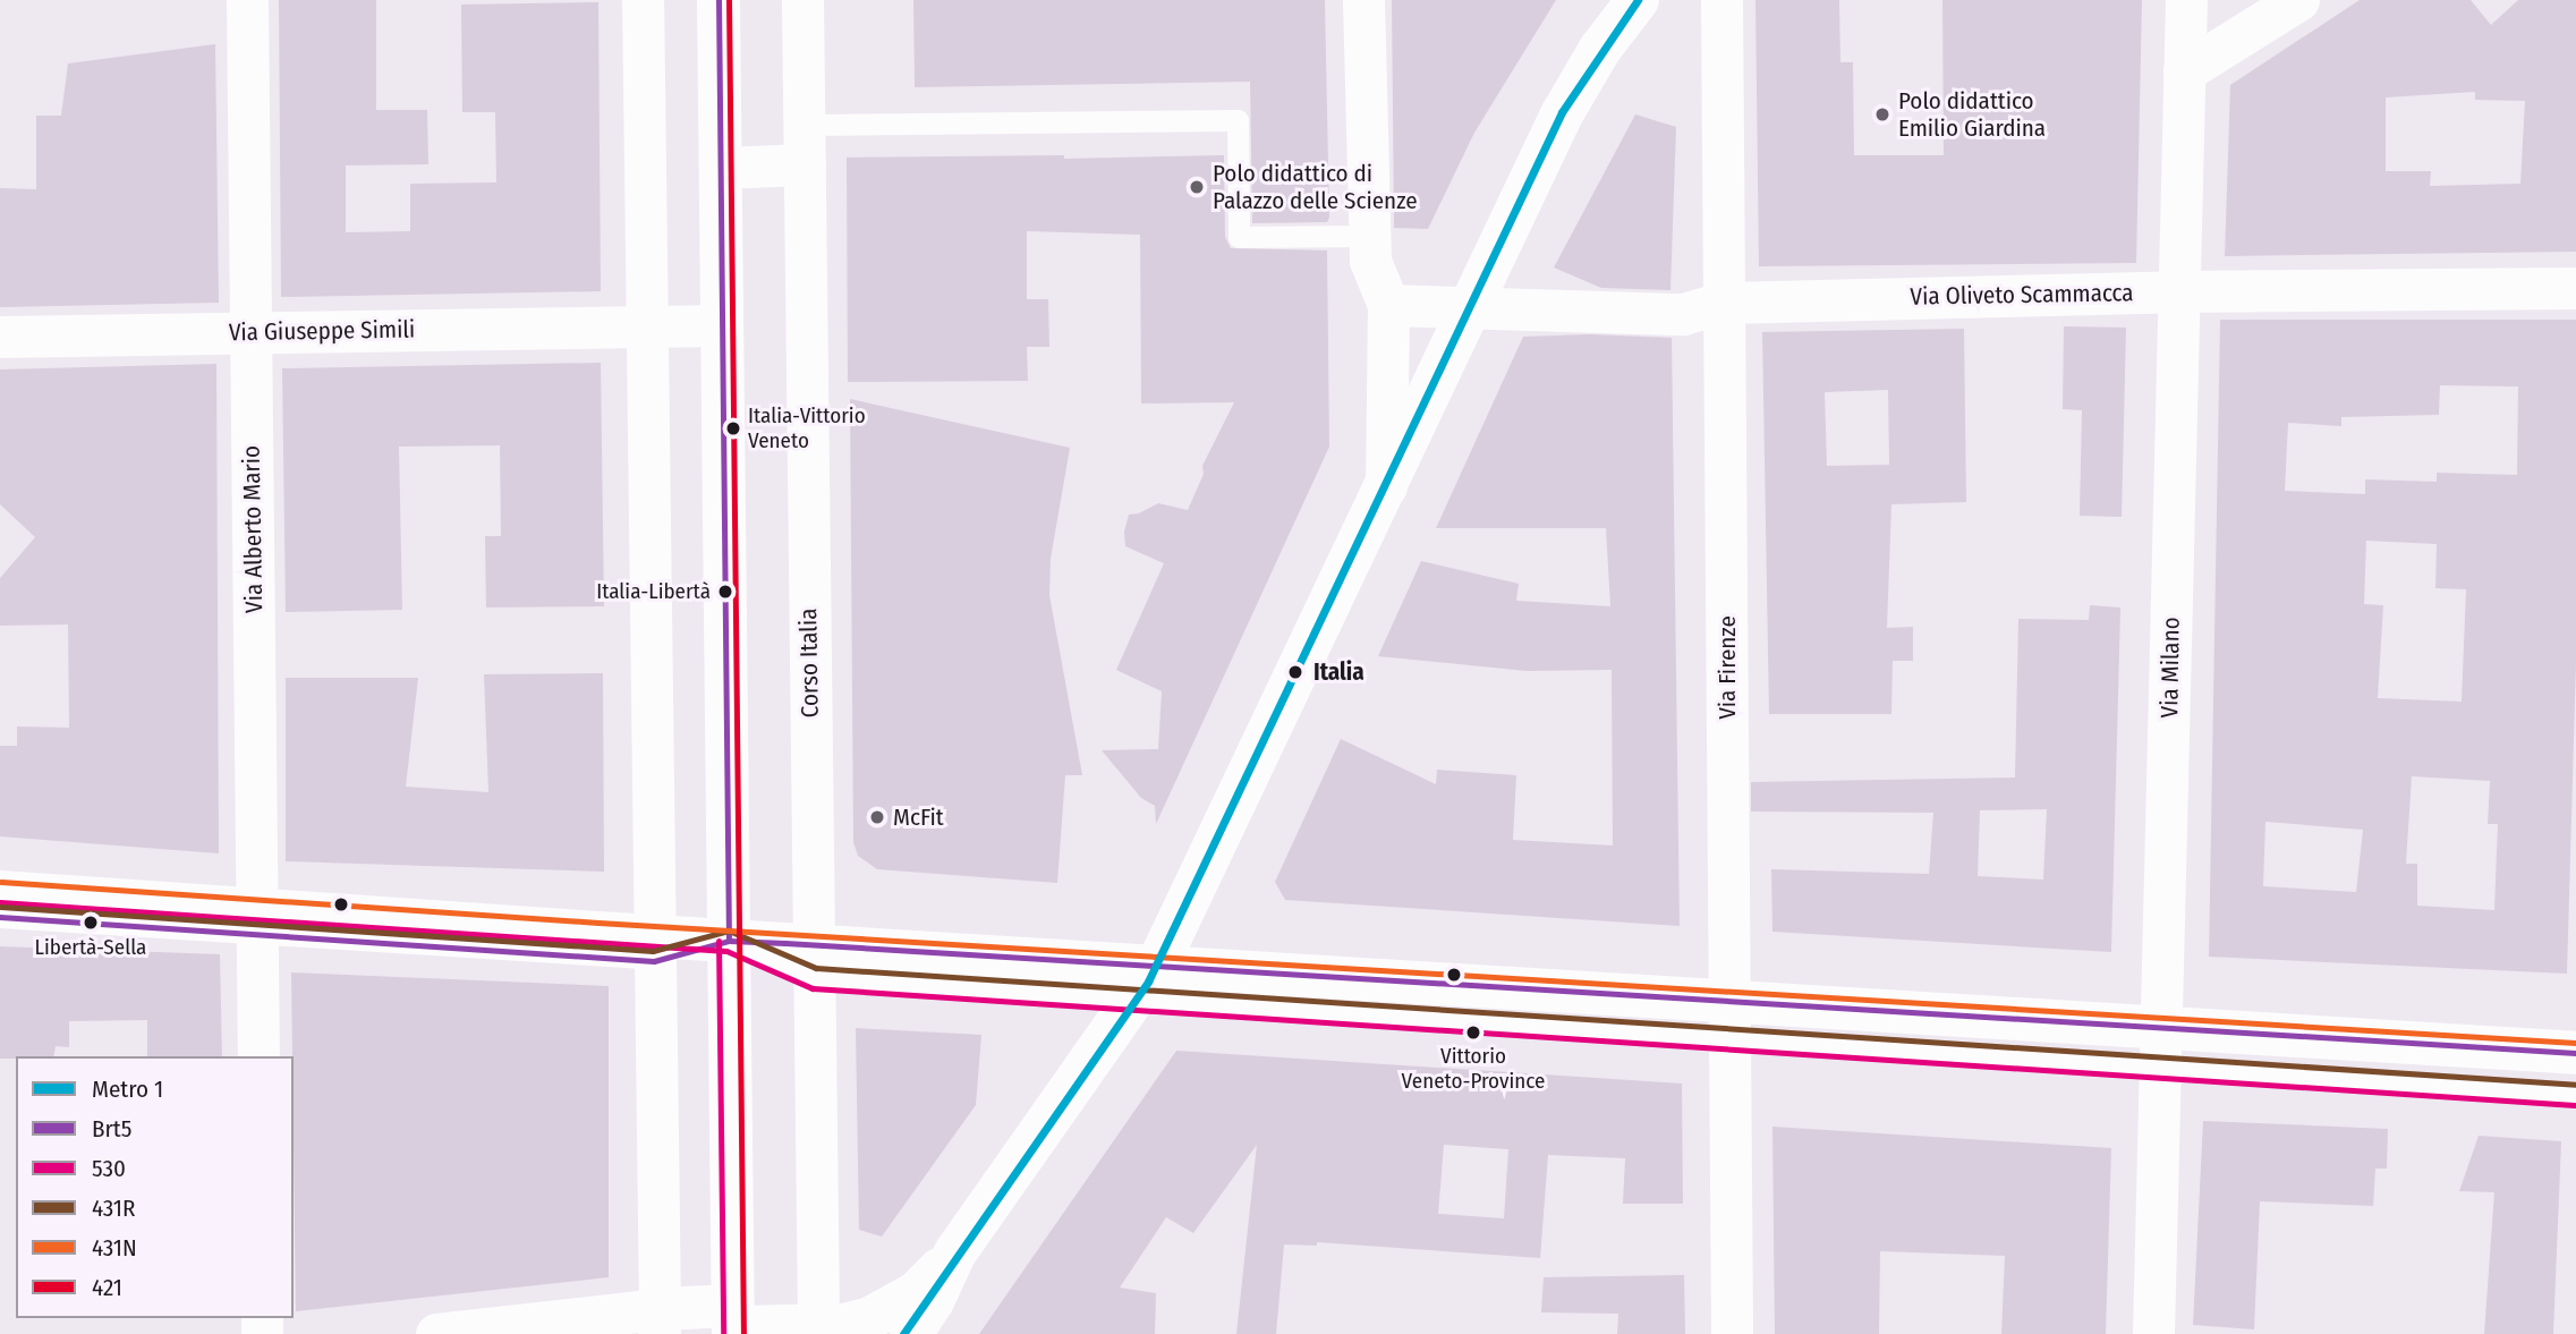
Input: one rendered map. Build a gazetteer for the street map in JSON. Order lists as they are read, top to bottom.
{
  "streets": {
    "street": [
      "Via Oliveto Scammacca",
      "Via Giuseppe Simili",
      "Via Alberto Mario",
      "Corso Italia",
      "Via Firenze",
      "Via Milano"
    ]
  },
  "crossings": [
    ["Via Oliveto Scammacca", "Via Firenze"],
    ["Via Oliveto Scammacca", "Via Milano"],
    ["Via Giuseppe Simili", "Via Alberto Mario"]
  ],
  "places": [
    "Polo didattico Emilio Giardina",
    "Polo didattico di Palazzo delle Scienze",
    "Italia-Vittorio Veneto",
    "Italia-Libertà",
    "Italia",
    "McFit",
    "Libertà-Sella",
    "Vittorio Veneto-Province"
  ],
  "lines": [
    "metro line 1",
    "transit line Brt5",
    "transit line 421",
    "transit line 431N",
    "transit line 530",
    "transit line 431R"
  ],
  "legend": [
    "Metro 1",
    "Brt5",
    "530",
    "431R",
    "431N",
    "421"
  ]
}
